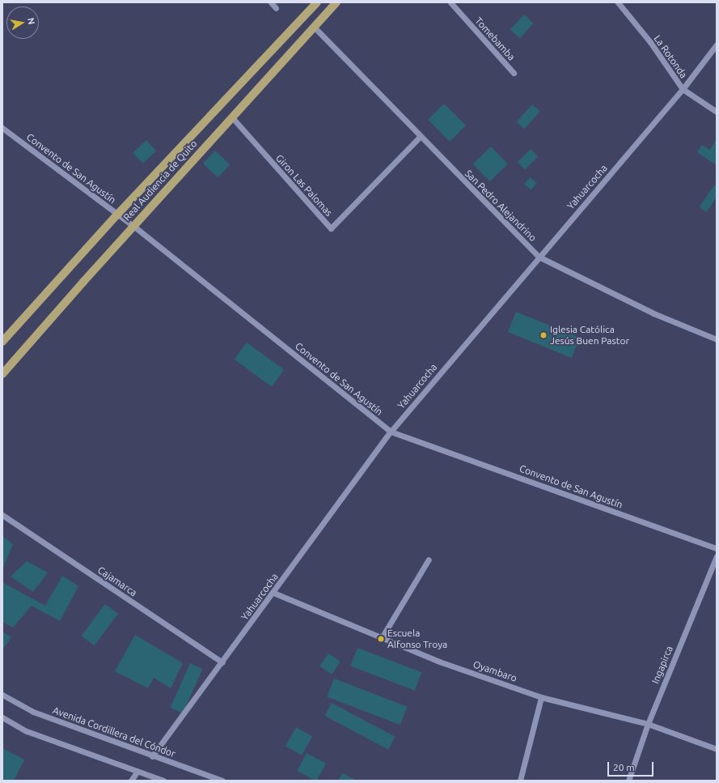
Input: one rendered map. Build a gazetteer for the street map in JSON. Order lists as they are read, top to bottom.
{
  "streets": {
    "main road": ["Real Audiencia de Quito"],
    "street": [
      "Tomebamba",
      "La Rotonda",
      "Convento de San Agustín",
      "Giron Las Palomas",
      "Yahuarcocha",
      "San Pedro Alejandrino",
      "Cajamarca",
      "Ingapirca",
      "Oyambaro",
      "Avenida Cordillera del Cóndor"
    ]
  },
  "crossings": [
    ["La Rotonda", "Yahuarcocha"],
    ["Convento de San Agustín", "Real Audiencia de Quito"],
    ["Convento de San Agustín", "Yahuarcocha"],
    ["Real Audiencia de Quito", "Giron Las Palomas"],
    ["Real Audiencia de Quito", "San Pedro Alejandrino"],
    ["Giron Las Palomas", "San Pedro Alejandrino"],
    ["Yahuarcocha", "San Pedro Alejandrino"],
    ["Yahuarcocha", "Cajamarca"],
    ["Yahuarcocha", "Oyambaro"],
    ["Yahuarcocha", "Avenida Cordillera del Cóndor"],
    ["Ingapirca", "Oyambaro"]
  ],
  "places": ["Iglesia Católica Jesús Buen Pastor", "Escuela Alfonso Troya"],
  "scale_bar": "20 m",
  "north": "right"
}
